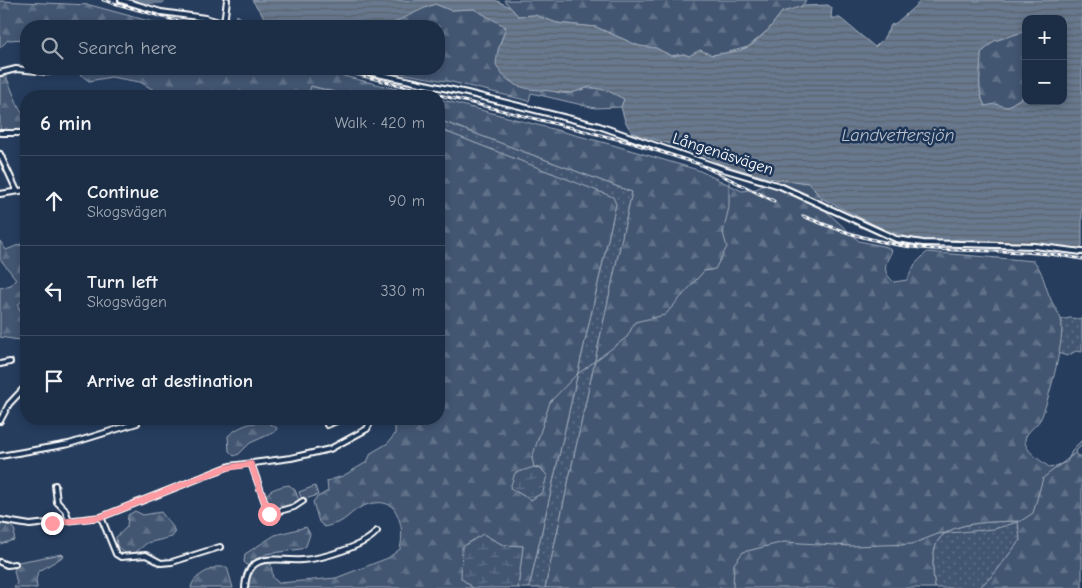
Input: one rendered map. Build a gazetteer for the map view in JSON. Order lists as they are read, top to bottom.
{
  "streets": {
    "street": ["Långenäsvägen"]
  },
  "water": ["Landvettersjön"],
  "page": {
    "map_buttons": ["+", "−"],
    "search": "Search here",
    "heading": ["6 min", "Walk · 420 m"],
    "list": [
      ["Continue", "Skogsvägen", "90 m"],
      ["Turn left", "Skogsvägen", "330 m"],
      "Arrive at destination"
    ]
  }
}
